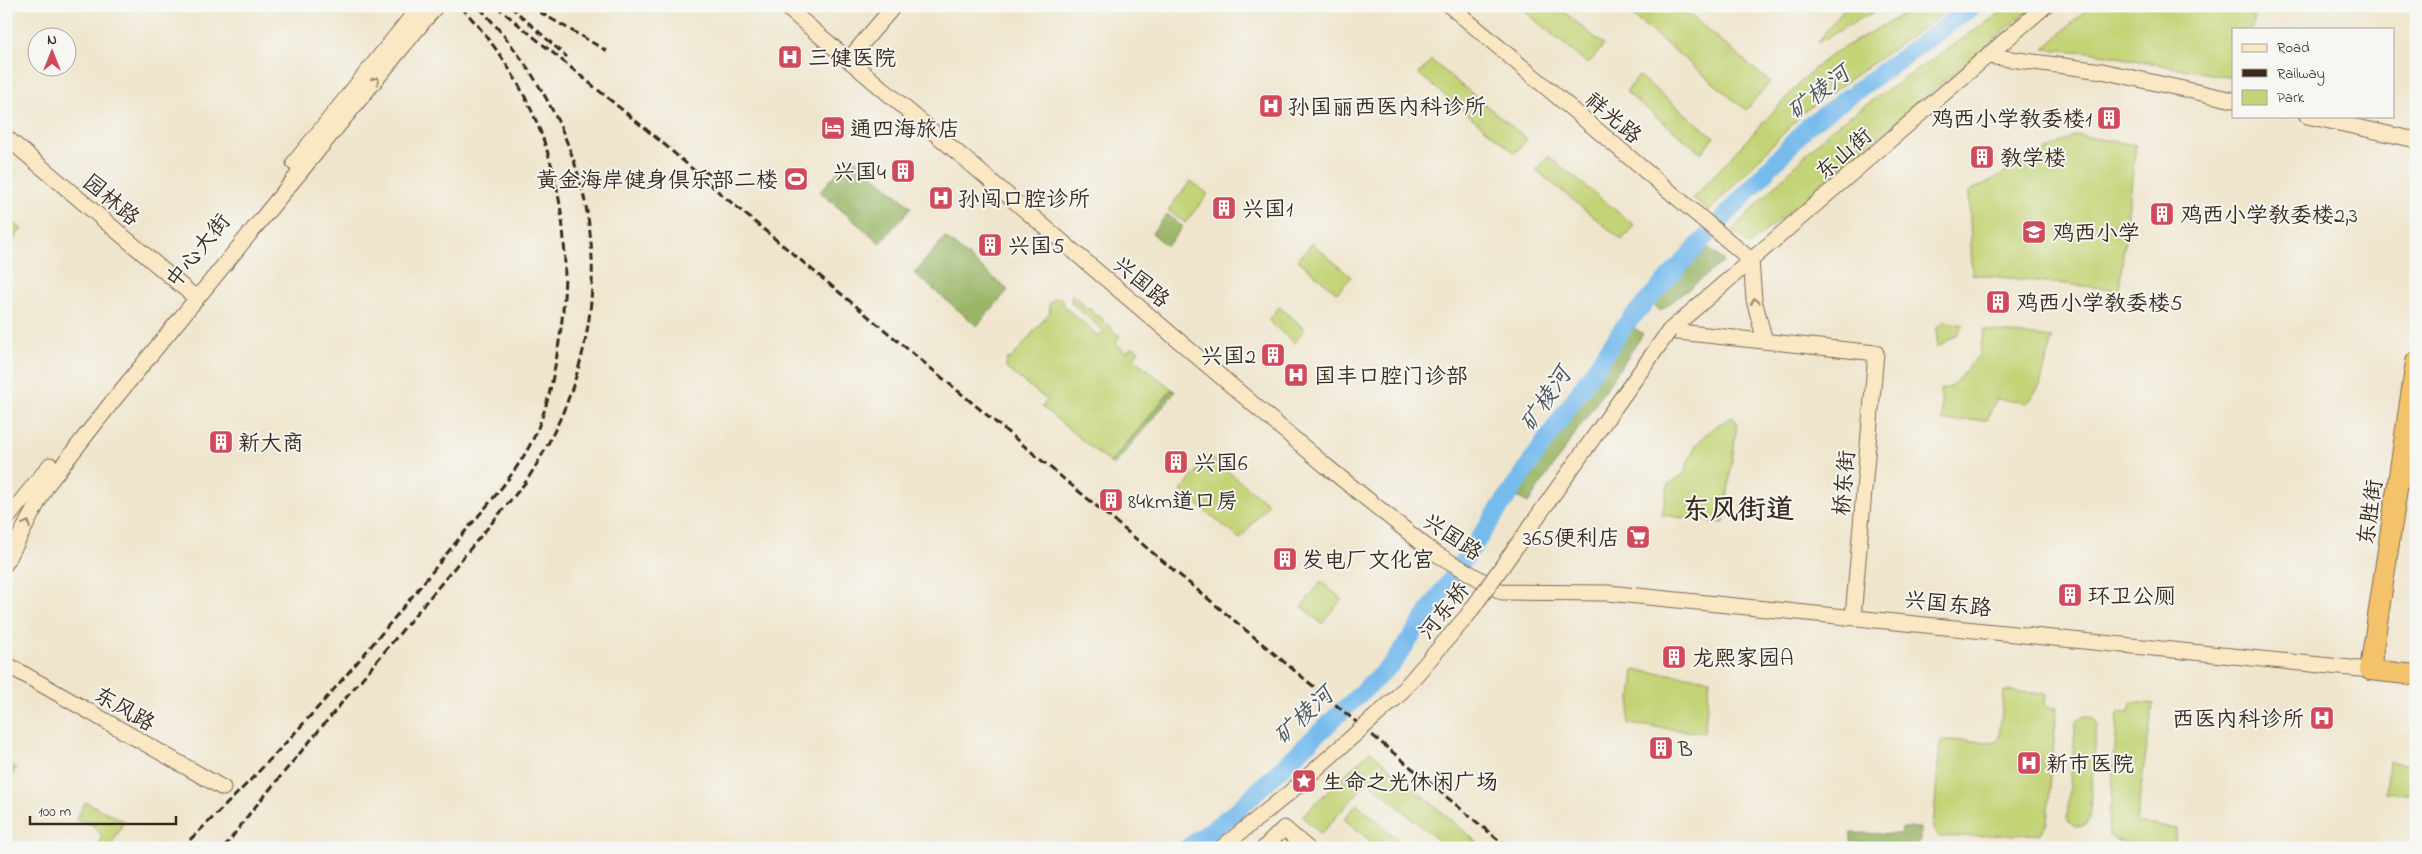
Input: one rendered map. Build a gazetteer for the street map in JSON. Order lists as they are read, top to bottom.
{
  "streets": {
    "highway": ["东胜街", "兴国东路"],
    "main road": [
      "祥光路",
      "东山街",
      "园林路",
      "中心大街",
      "兴国路",
      "桥东街",
      "河东桥",
      "东风路"
    ]
  },
  "crossings": [
    ["祥光路", "东山街"],
    ["东山街", "河东桥"],
    ["园林路", "中心大街"],
    ["兴国路", "兴国东路"],
    ["桥东街", "兴国东路"],
    ["东胜街", "兴国东路"]
  ],
  "districts": ["东风街道"],
  "water": ["矿棱河"],
  "places": {
    "hospital": [
      "三健医院",
      "孙国丽西医内科诊所",
      "孙闯口腔诊所",
      "国丰口腔门诊部",
      "西医内科诊所",
      "新市医院"
    ],
    "building": [
      "鸡西小学教委楼1",
      "教学楼",
      "兴国4",
      "兴国1",
      "鸡西小学教委楼2,3",
      "兴国5",
      "鸡西小学教委楼5",
      "兴国2",
      "新大商",
      "兴国6",
      "84km道口房",
      "发电厂文化宫",
      "环卫公厕",
      "龙熙家园A",
      "B"
    ],
    "hotel": ["通四海旅店"],
    "sports": ["黄金海岸健身俱乐部二楼"],
    "school or university": ["鸡西小学"],
    "supermarket": ["365便利店"],
    "place": ["生命之光休闲广场"]
  },
  "legend": ["Road", "Railway", "Park"],
  "scale_bar": "100 m",
  "north": "top"
}
